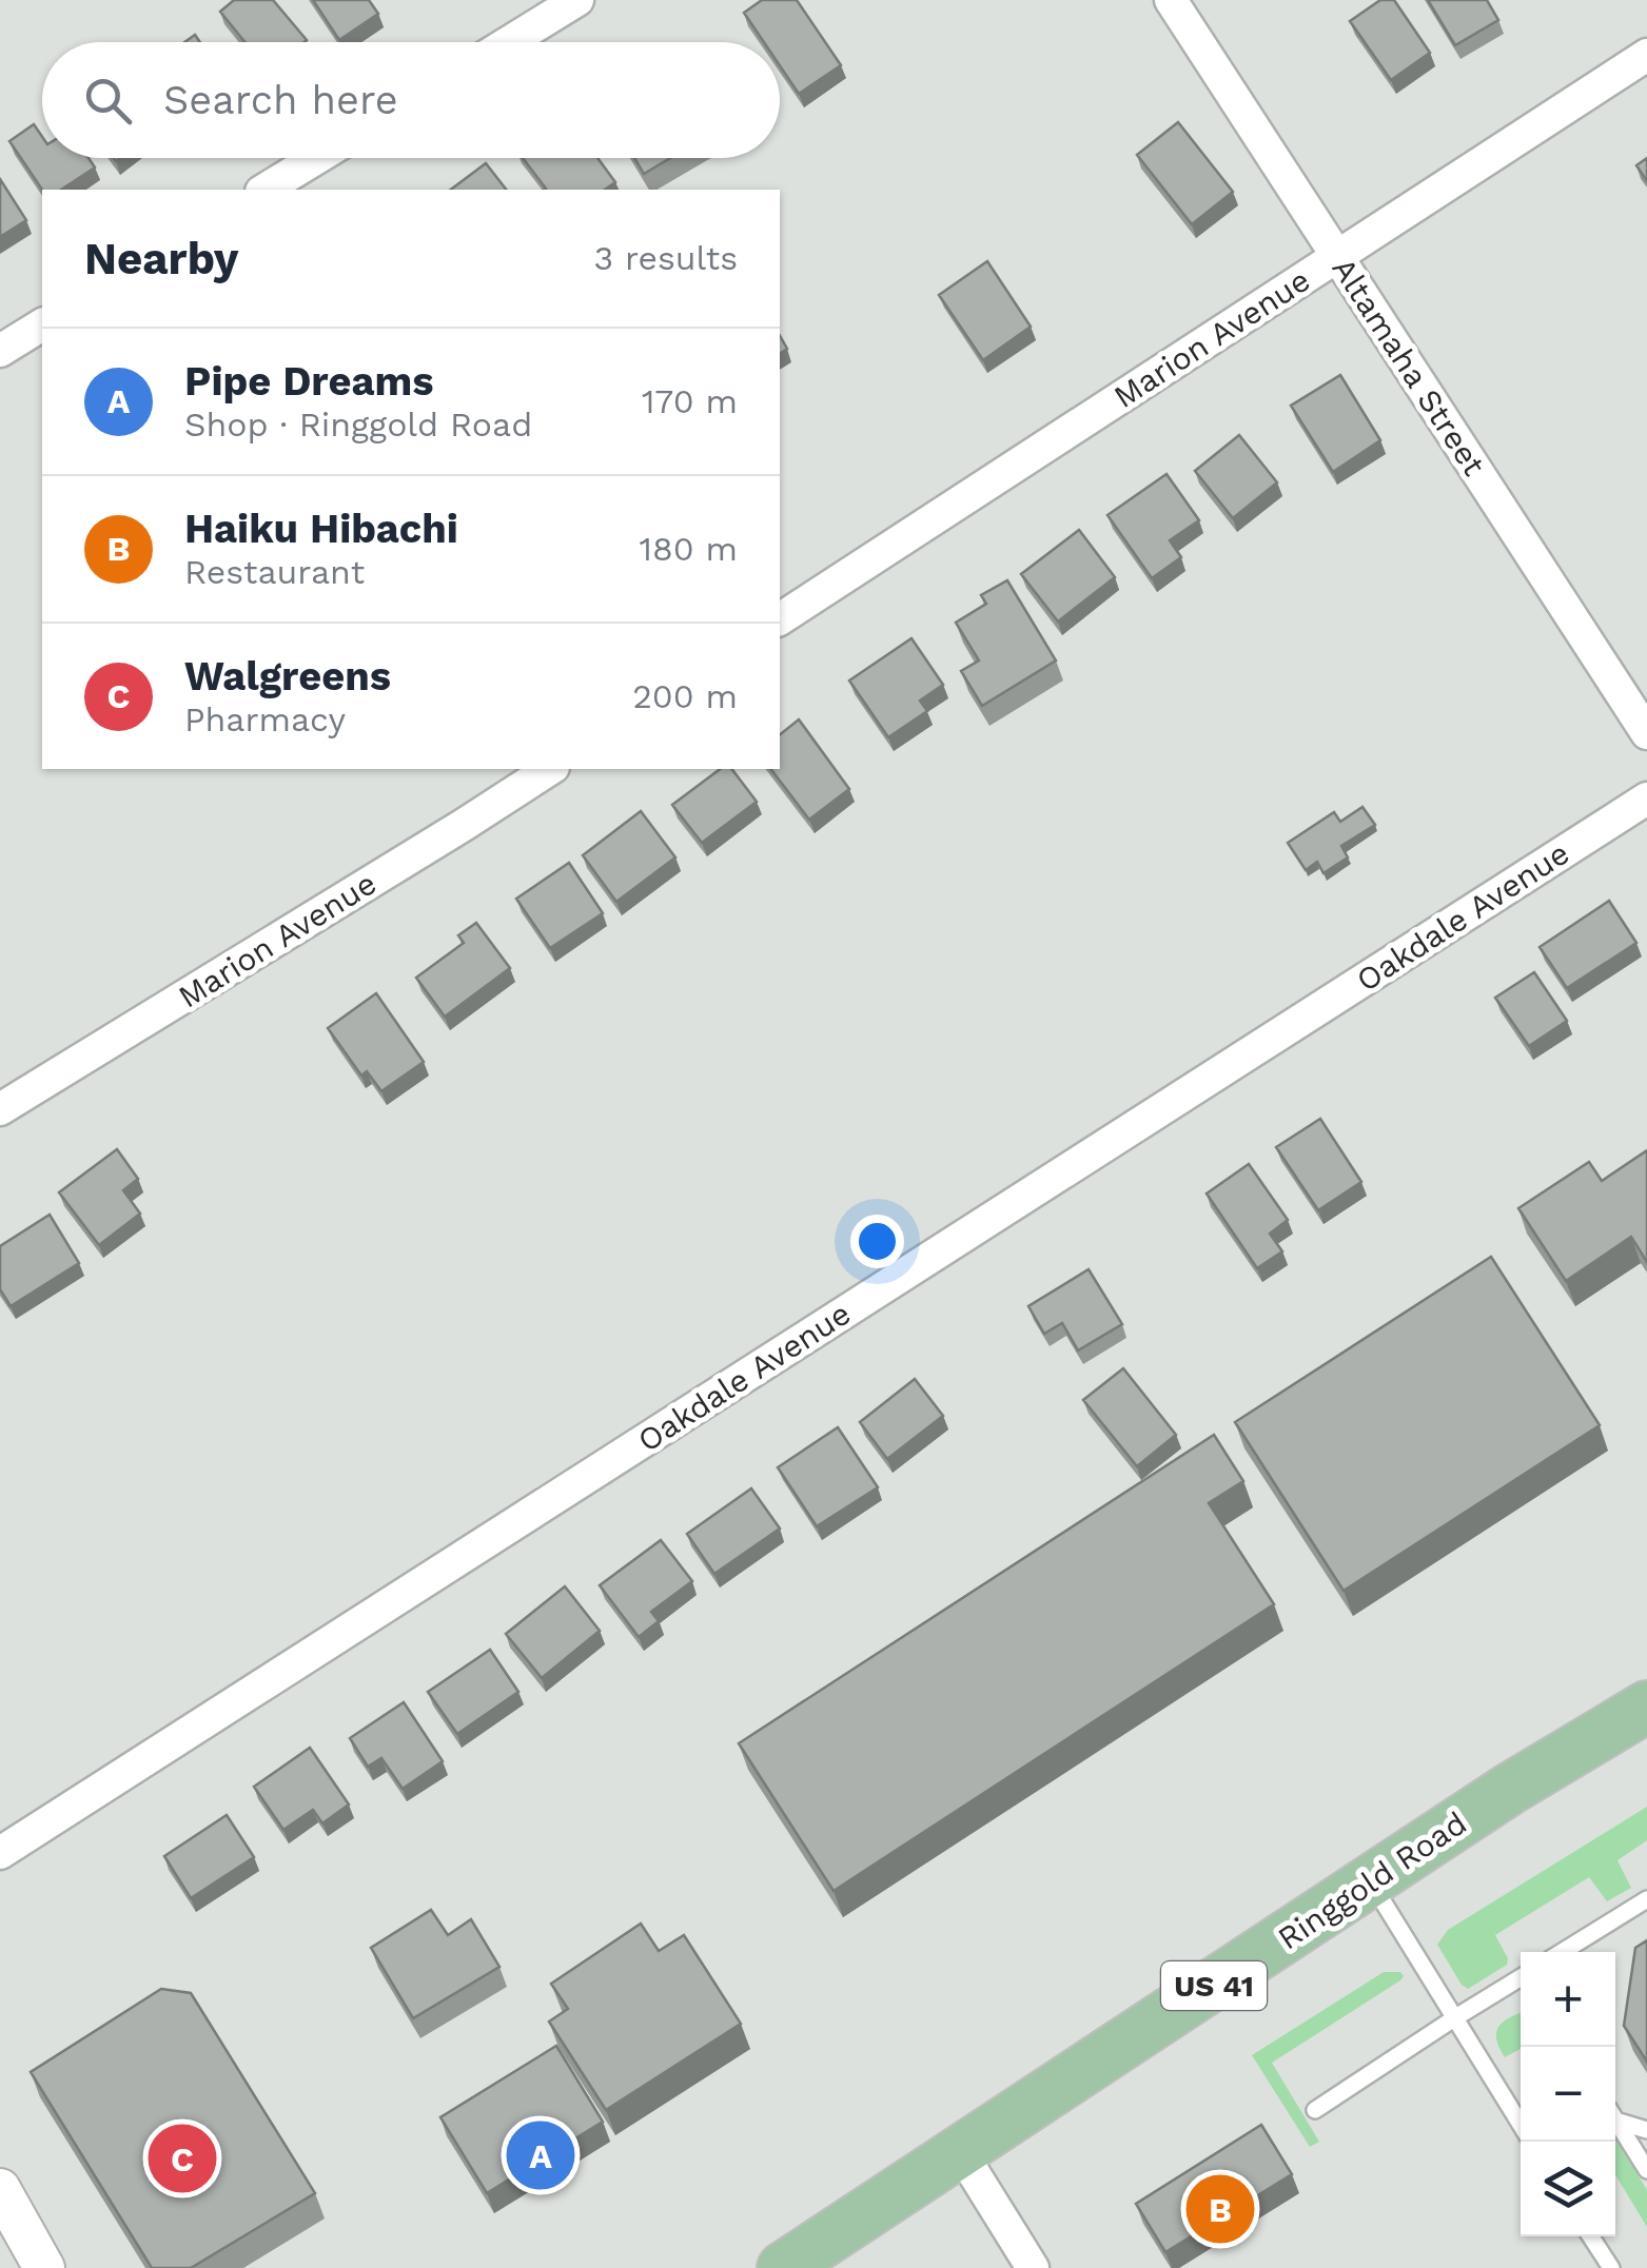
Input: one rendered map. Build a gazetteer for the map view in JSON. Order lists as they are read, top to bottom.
{
  "streets": {
    "main road": ["Ringgold Road", "US 41"],
    "street": ["Marion Avenue", "Altamaha Street", "Oakdale Avenue"]
  },
  "crossings": [
    ["Marion Avenue", "Altamaha Street"]
  ],
  "page": {
    "search": "Search here",
    "heading": ["Nearby", "3 results"],
    "list": [
      {
        "mark": "A",
        "name": "Pipe Dreams",
        "note": "Shop · Ringgold Road",
        "value": "170 m"
      },
      {
        "mark": "B",
        "name": "Haiku Hibachi",
        "note": "Restaurant",
        "value": "180 m"
      },
      {
        "mark": "C",
        "name": "Walgreens",
        "note": "Pharmacy",
        "value": "200 m"
      }
    ],
    "map_buttons": ["+", "−"],
    "pins": ["A", "C", "B"]
  }
}
